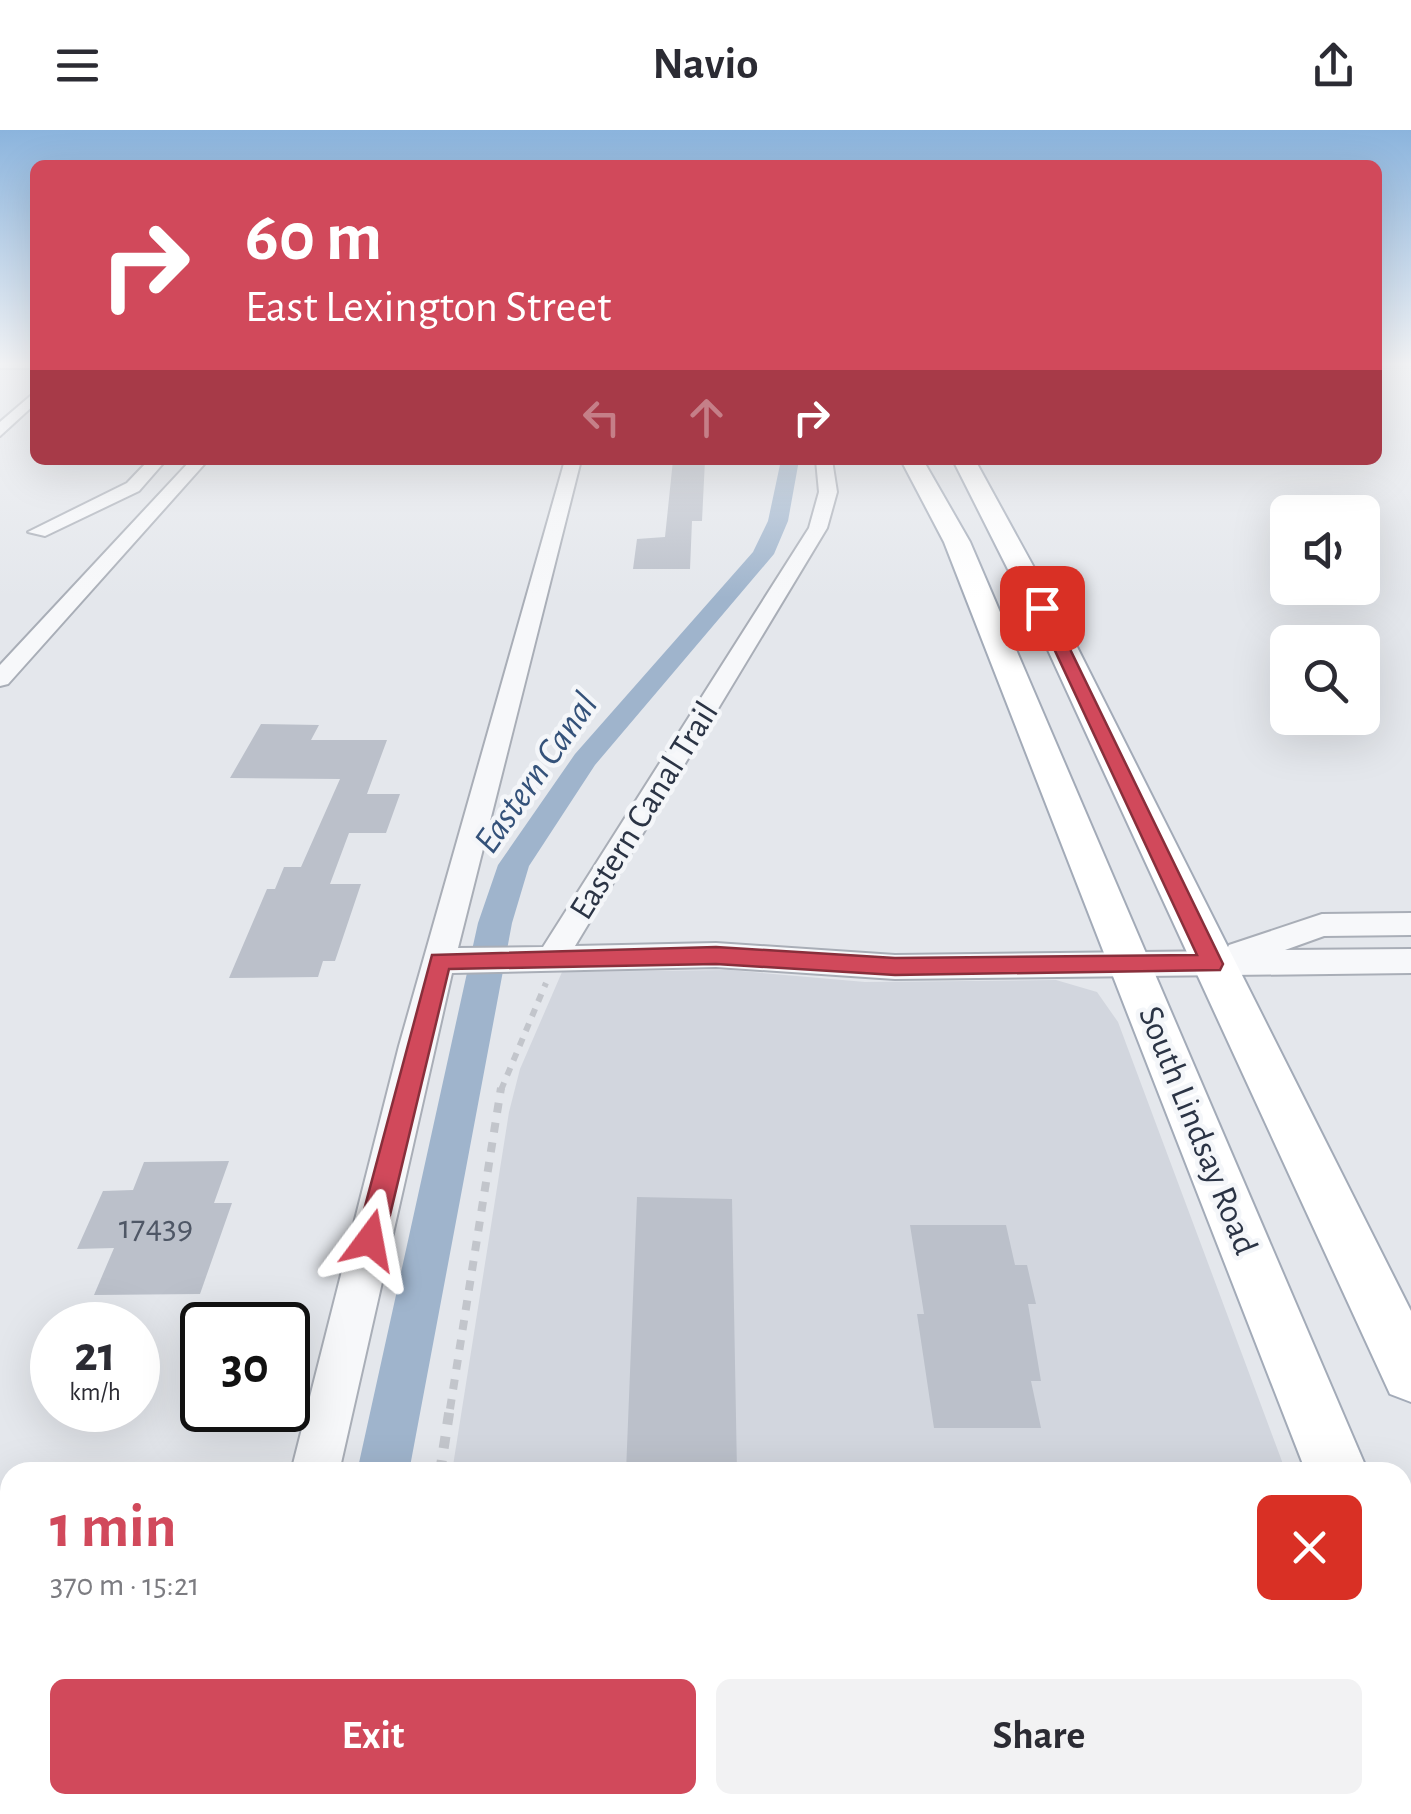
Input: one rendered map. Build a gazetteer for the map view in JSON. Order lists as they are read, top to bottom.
{
  "streets": {
    "main road": ["South Lindsay Road"],
    "street": ["Eastern Canal Trail"]
  },
  "water": ["Eastern Canal"],
  "house_numbers": ["17439"],
  "page": {
    "header": "Navio",
    "turn": ["60 m", "East Lexington Street"],
    "speed": "21 km/h",
    "limit": "30",
    "heading": ["1 min", "370 m · 15:21"],
    "buttons": ["Exit", "Share"]
  }
}
